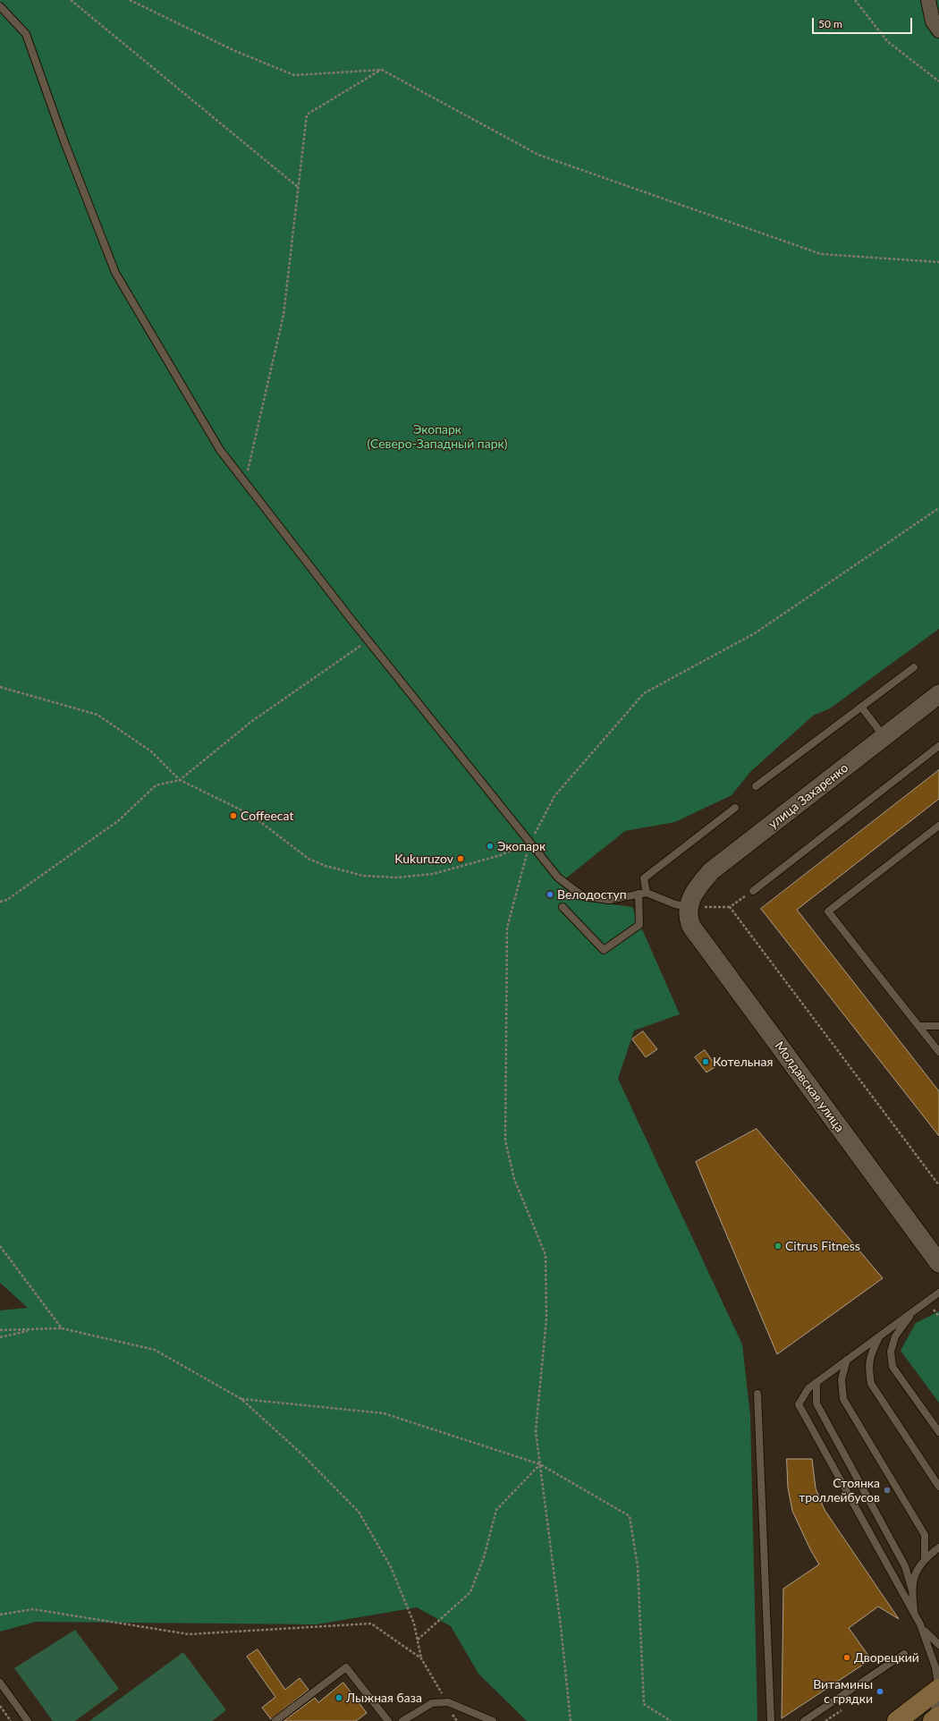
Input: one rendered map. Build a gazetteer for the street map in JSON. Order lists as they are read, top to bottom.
{
  "streets": {
    "street": ["улица Захаренко", "Молдавская улица"]
  },
  "crossings": [
    ["улица Захаренко", "Молдавская улица"]
  ],
  "parks": ["Экопарк (Северо-Западный парк)"],
  "places": [
    "Coffeecat",
    "Экопарк",
    "Kukuruzov",
    "Велодоступ",
    "Котельная",
    "Citrus Fitness",
    "Стоянка троллейбусов",
    "Дворецкий",
    "Витамины с грядки",
    "Лыжная база"
  ],
  "scale_bar": "50 m"
}
